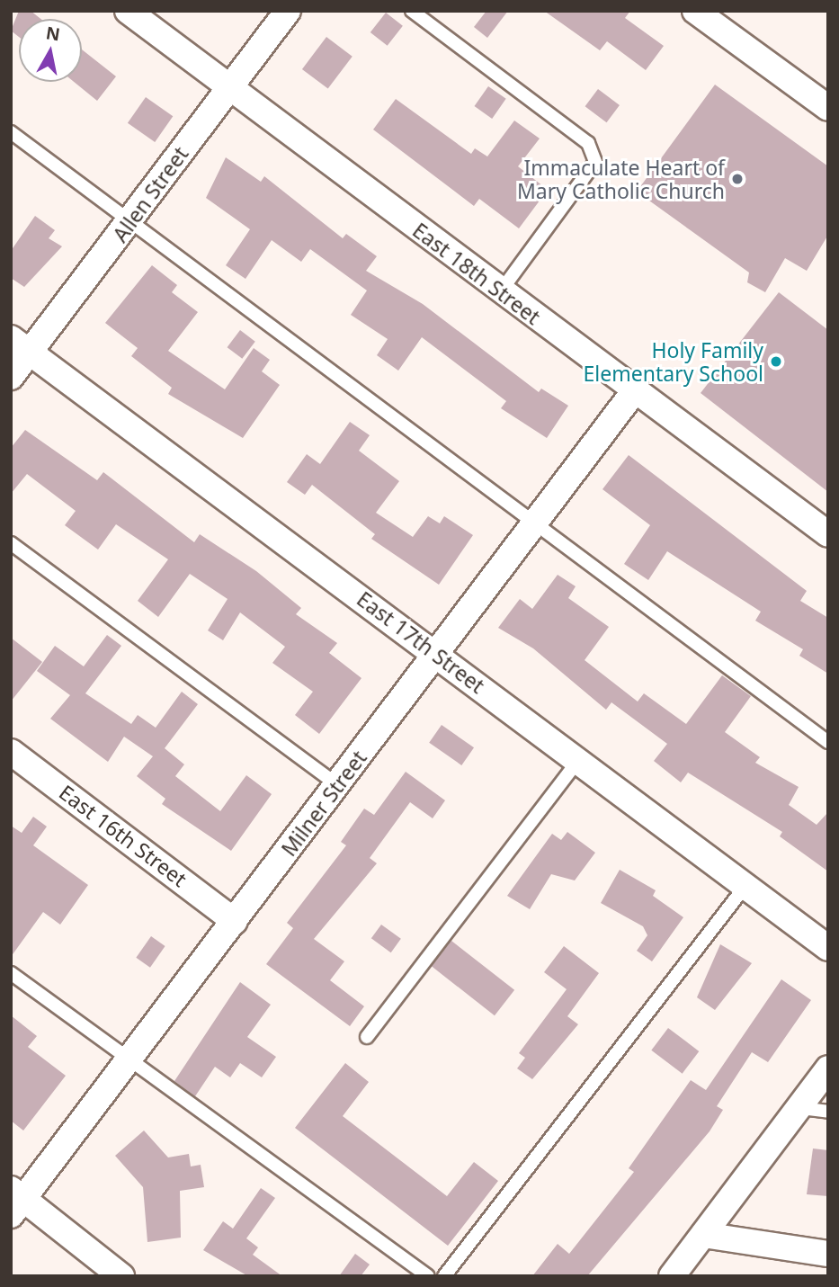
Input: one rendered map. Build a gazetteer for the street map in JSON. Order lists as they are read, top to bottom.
{
  "streets": {
    "street": [
      "Allen Street",
      "East 18th Street",
      "East 17th Street",
      "Milner Street",
      "East 16th Street"
    ]
  },
  "crossings": [
    ["Allen Street", "East 18th Street"],
    ["Allen Street", "East 17th Street"],
    ["East 18th Street", "Milner Street"],
    ["East 17th Street", "Milner Street"],
    ["Milner Street", "East 16th Street"]
  ],
  "places": ["Immaculate Heart of Mary Catholic Church", "Holy Family Elementary School"],
  "north": "top"
}
